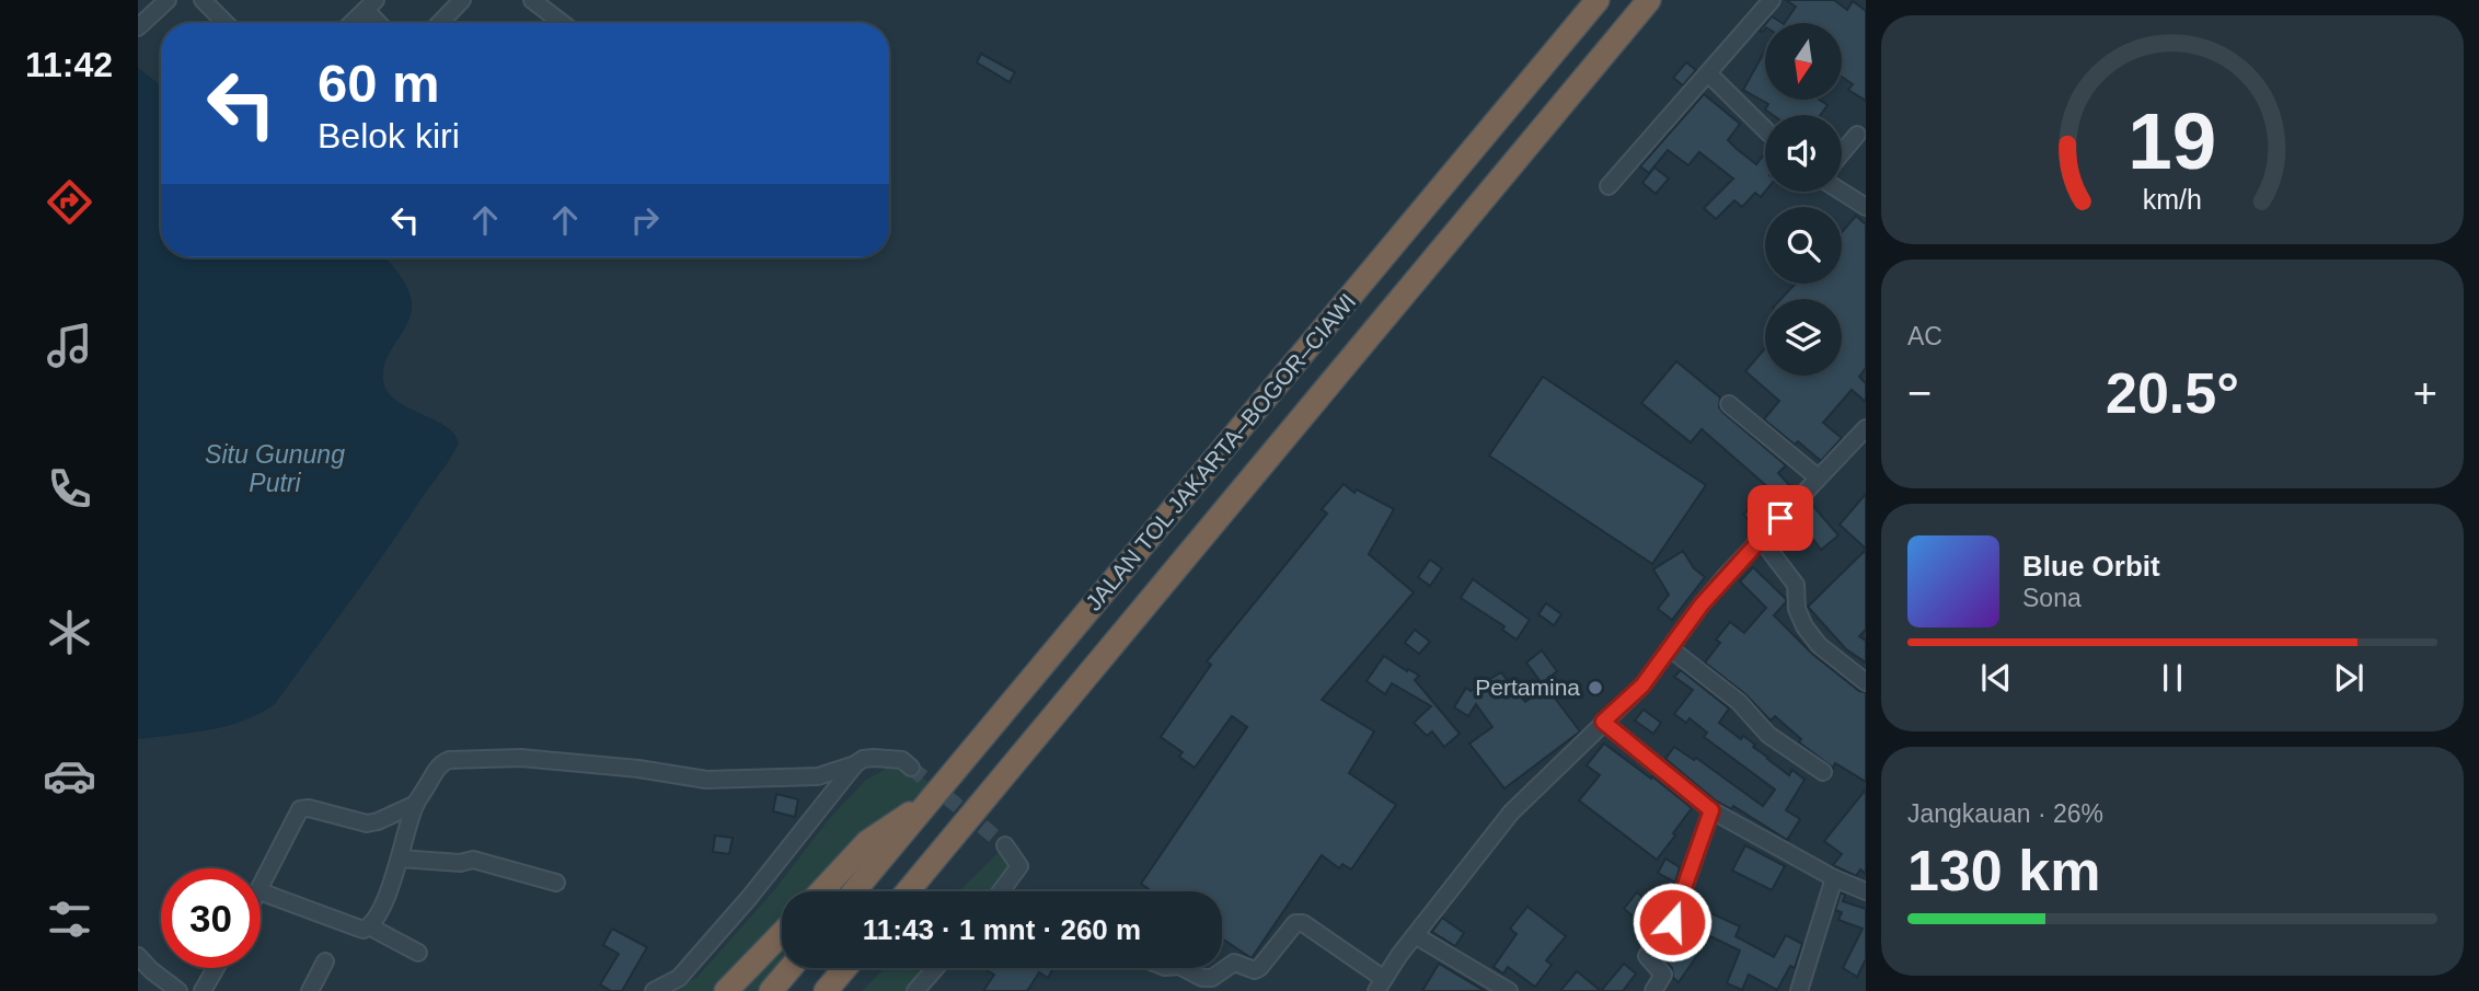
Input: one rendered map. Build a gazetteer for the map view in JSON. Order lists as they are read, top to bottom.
{
  "streets": {
    "highway": ["JALAN TOL JAKARTA–BOGOR–CIAWI"]
  },
  "water": ["Situ Gunung Putri"],
  "places": ["Pertamina"],
  "north": "bottom",
  "page": {
    "tabs": "11:42",
    "turn": ["60 m", "Belok kiri"],
    "tile": [
      "AC",
      ["Jangkauan · 26%", "130 km"]
    ],
    "heat": ["−", "20.5°", "+"],
    "song": ["Blue Orbit", "Sona"],
    "limit": "30",
    "trip": "11:43 · 1 mnt · 260 m",
    "gauge": ["19", "km/h"]
  }
}
